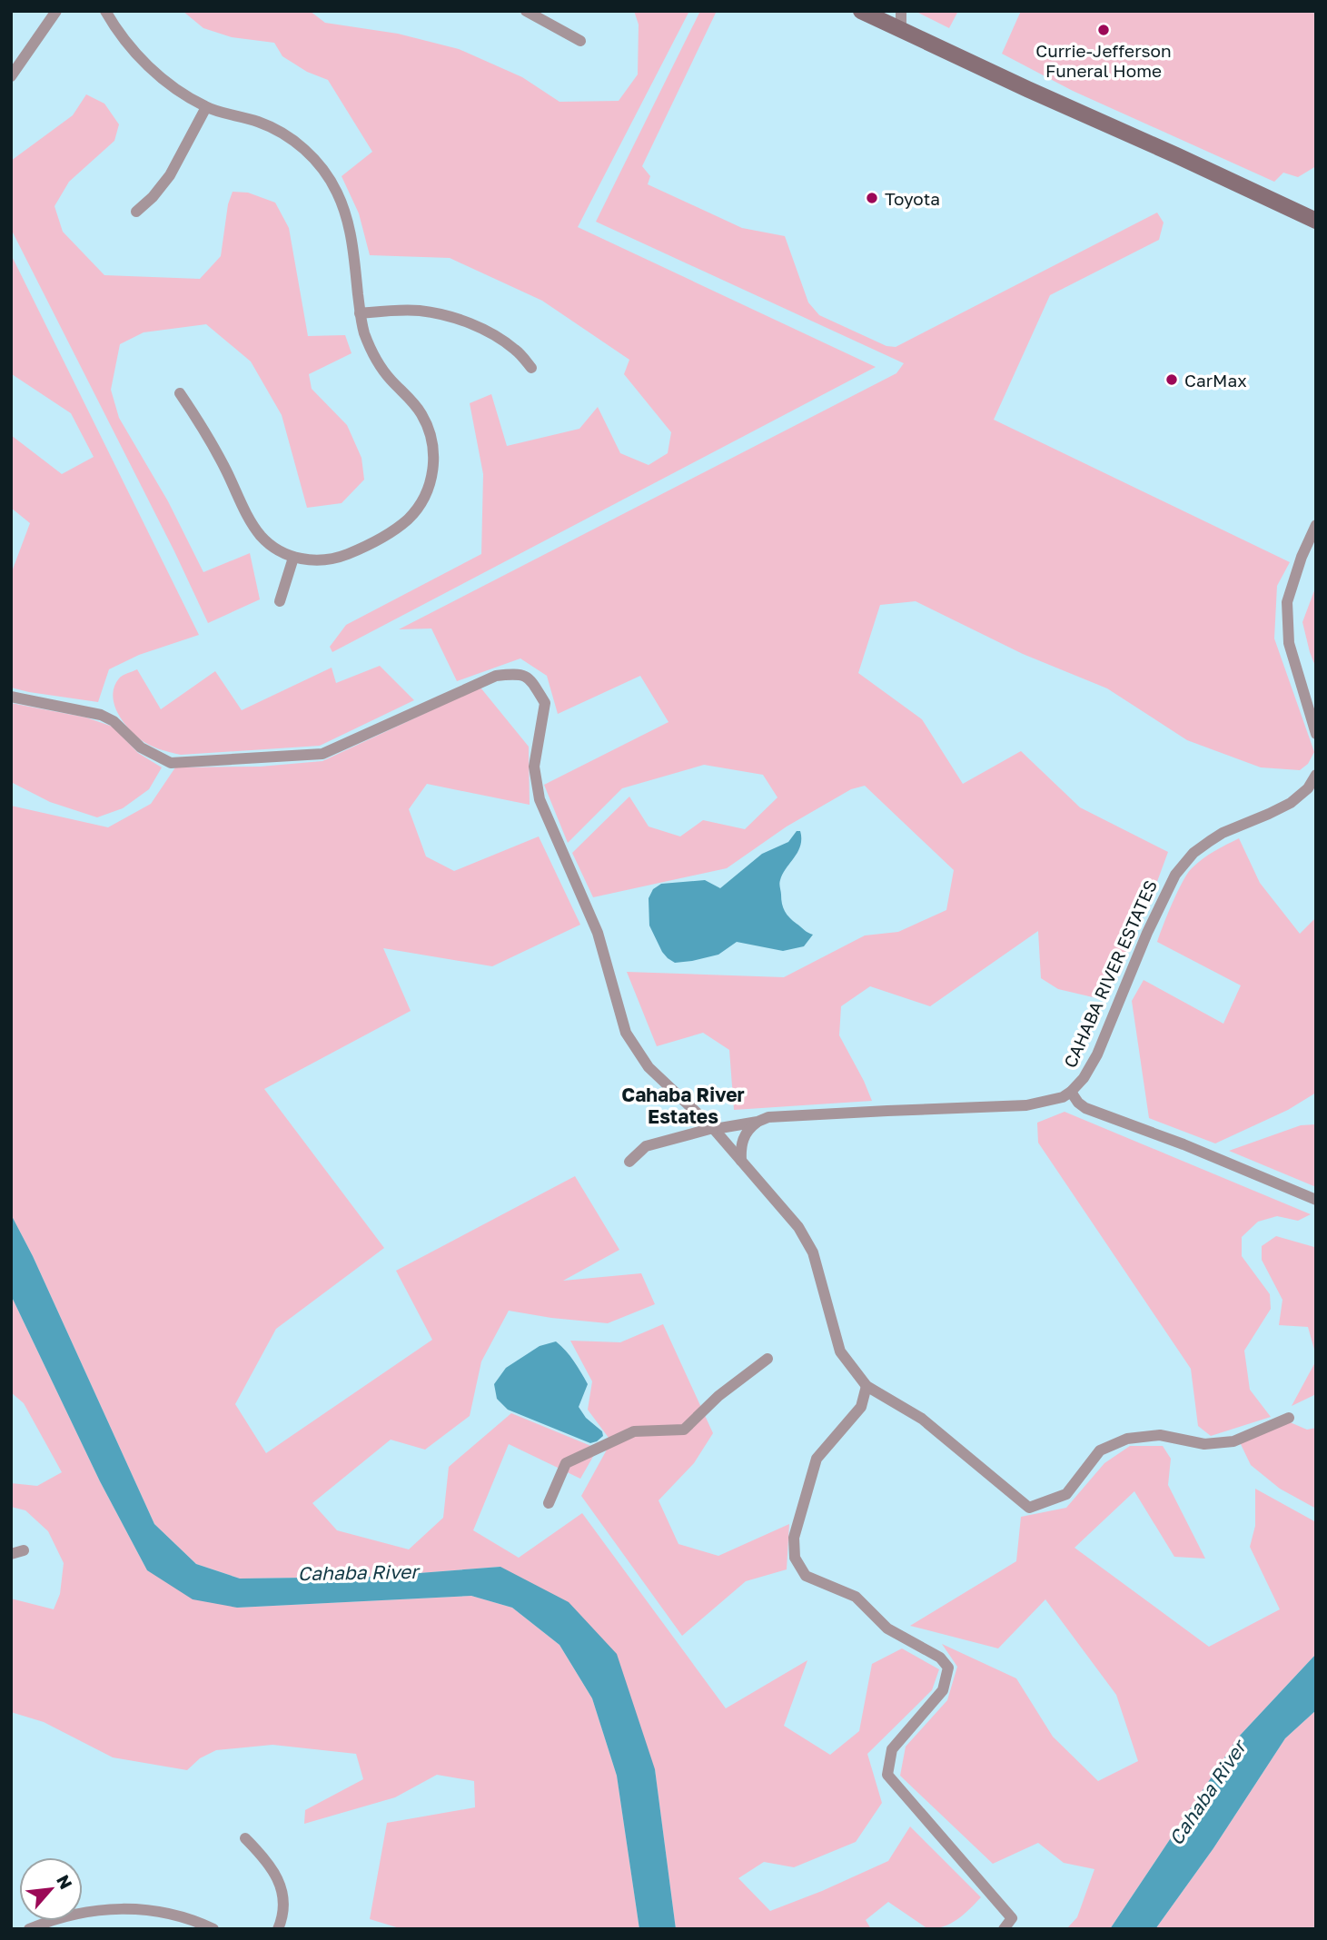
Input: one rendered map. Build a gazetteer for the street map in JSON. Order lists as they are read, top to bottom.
{
  "streets": {
    "street": ["CAHABA RIVER ESTATES"]
  },
  "districts": ["Cahaba River Estates"],
  "water": ["Cahaba River"],
  "places": ["Currie-Jefferson Funeral Home", "Toyota", "CarMax"],
  "north": "top right"
}
